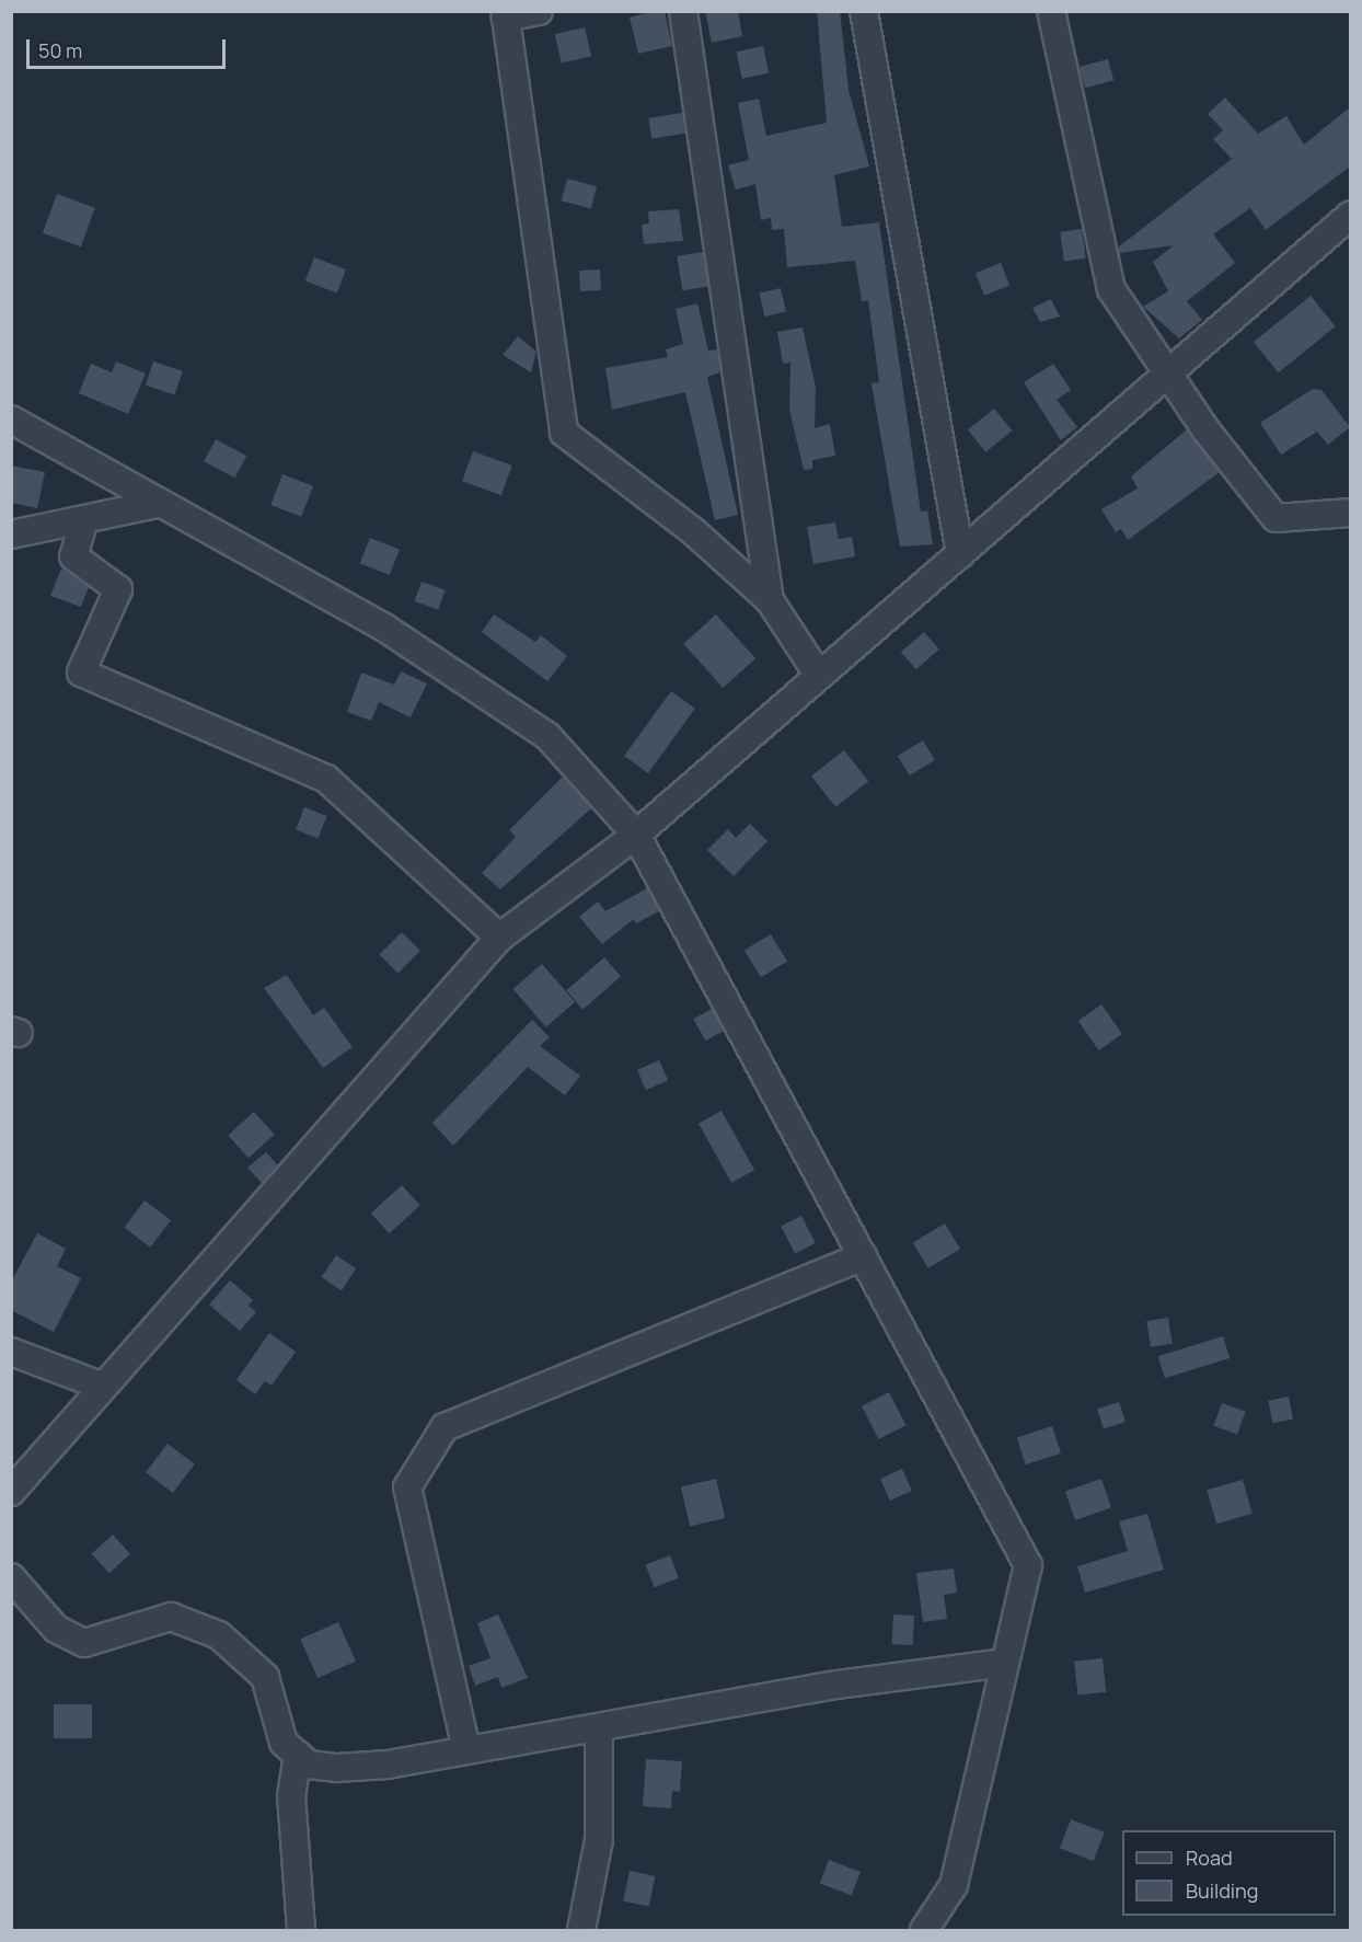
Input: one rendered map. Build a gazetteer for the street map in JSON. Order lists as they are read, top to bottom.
{
  "legend": ["Road", "Building"],
  "scale_bar": "50 m"
}
